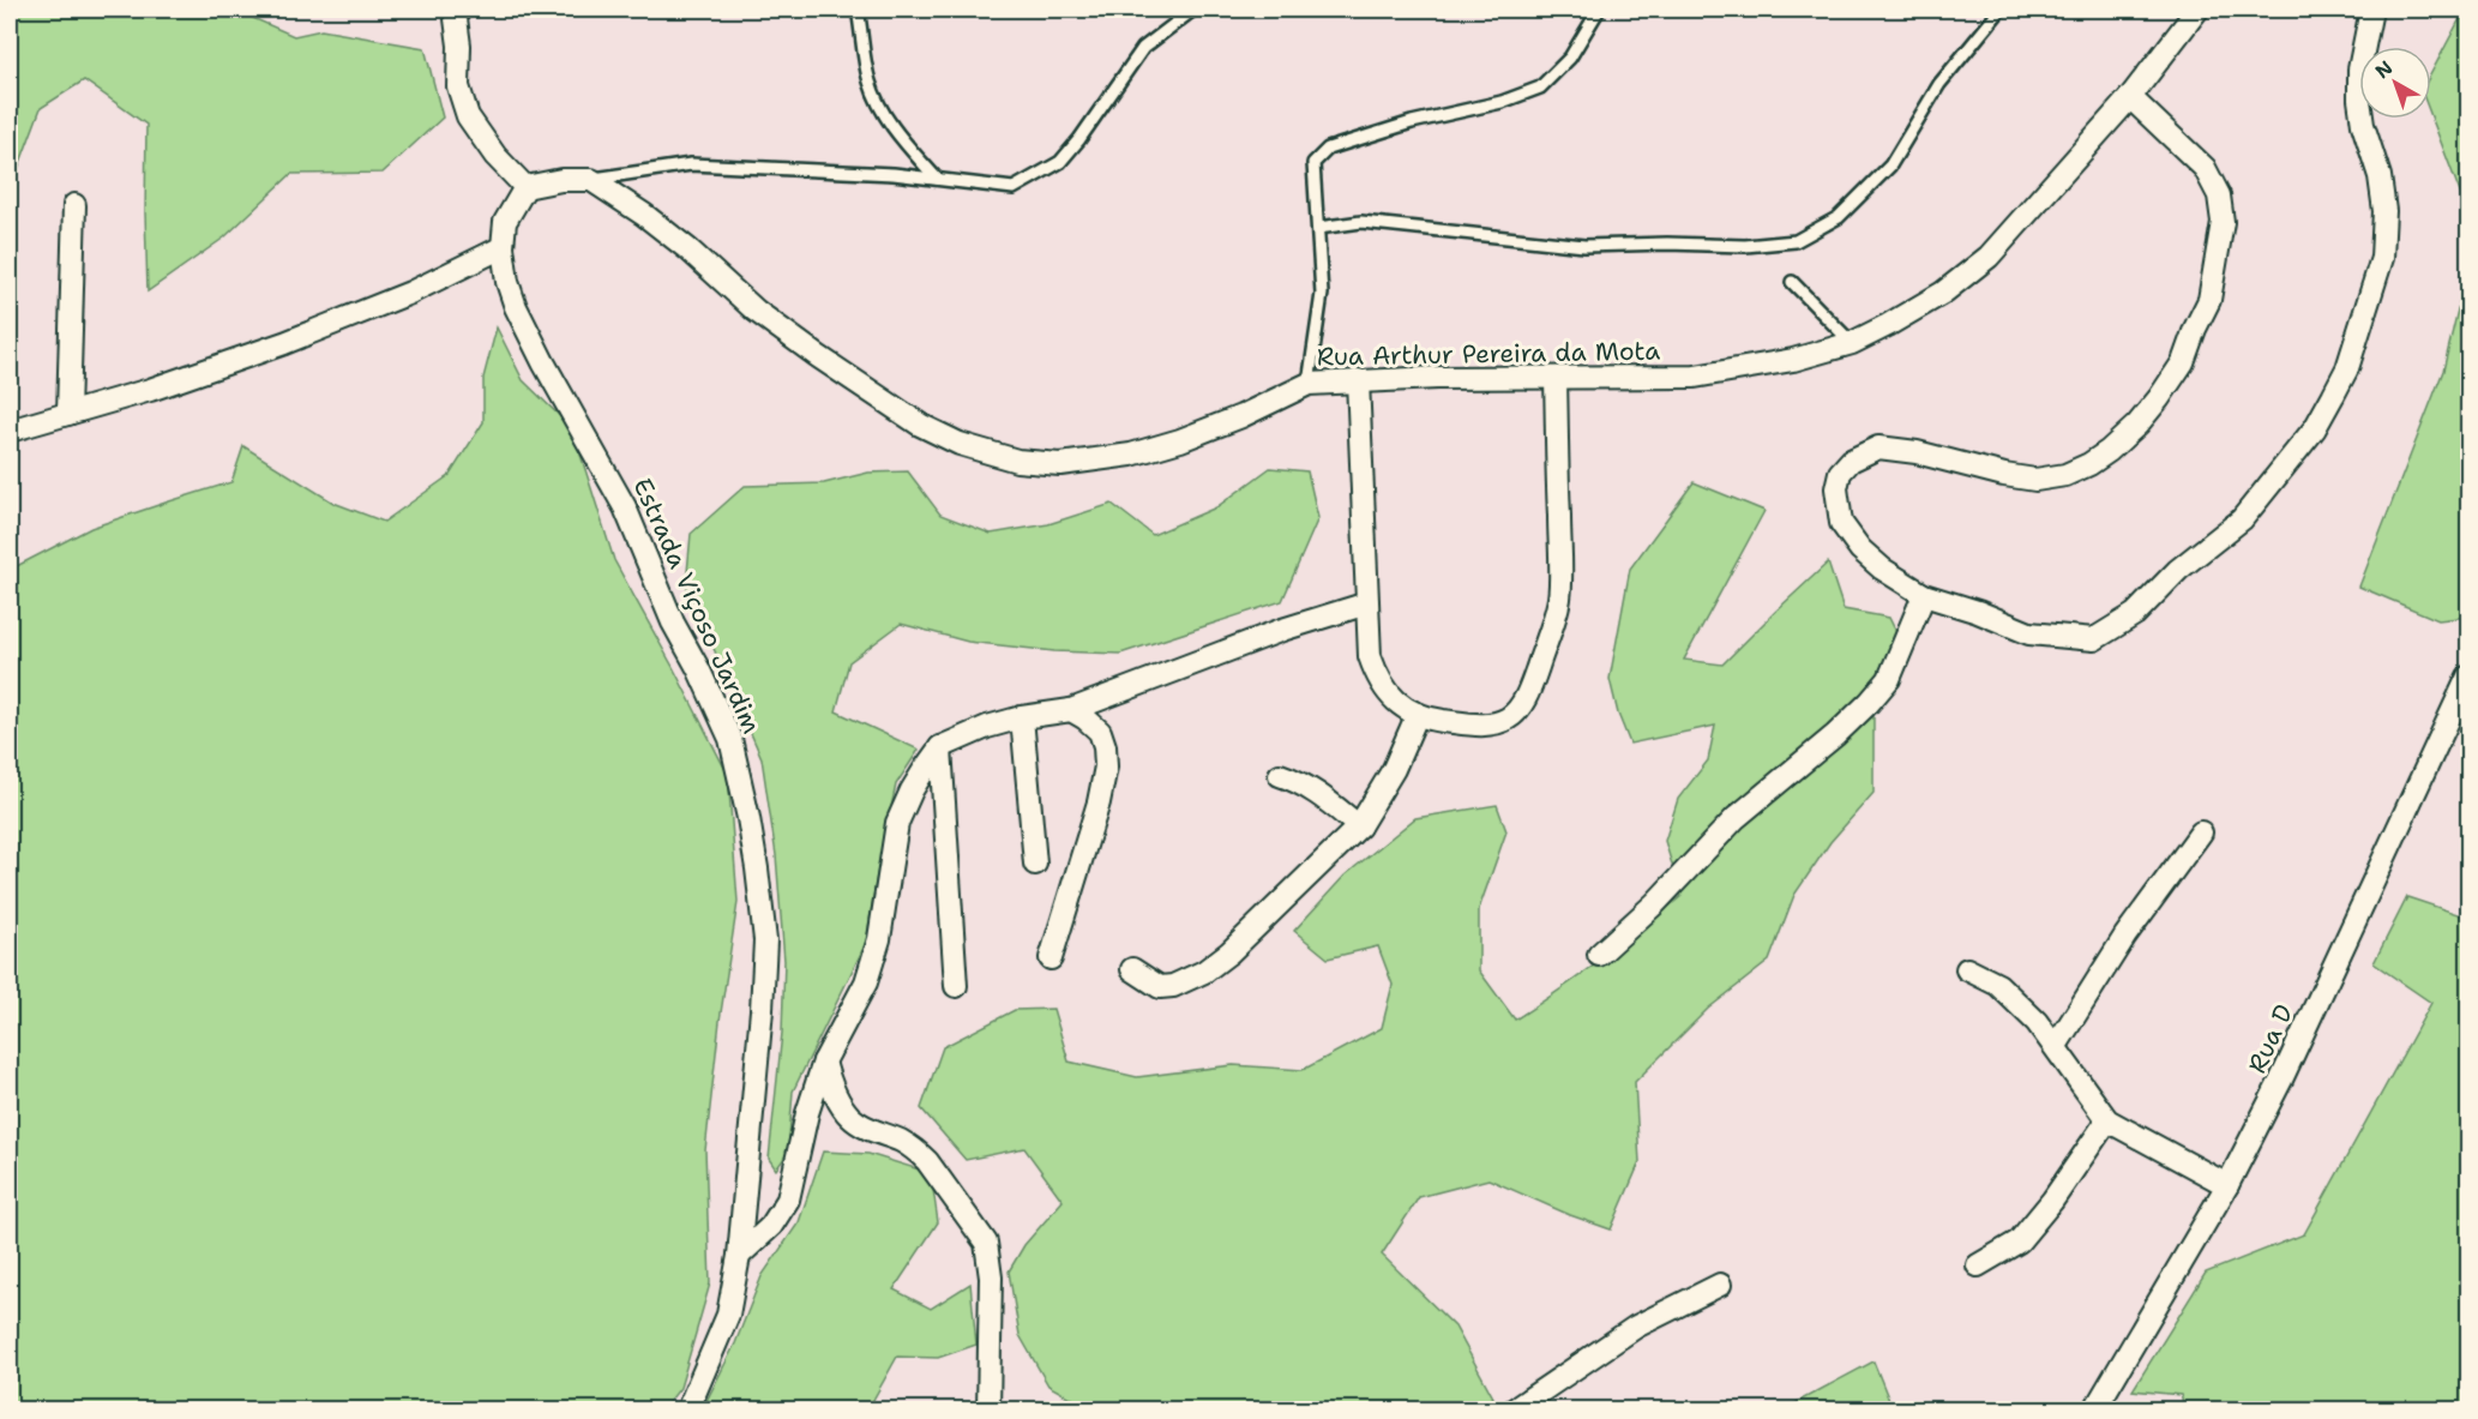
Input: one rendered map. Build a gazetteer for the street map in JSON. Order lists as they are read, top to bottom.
{
  "streets": {
    "street": ["Rua Arthur Pereira da Mota", "Estrada Viçoso Jardim", "Rua D"]
  },
  "north": "top left"
}
